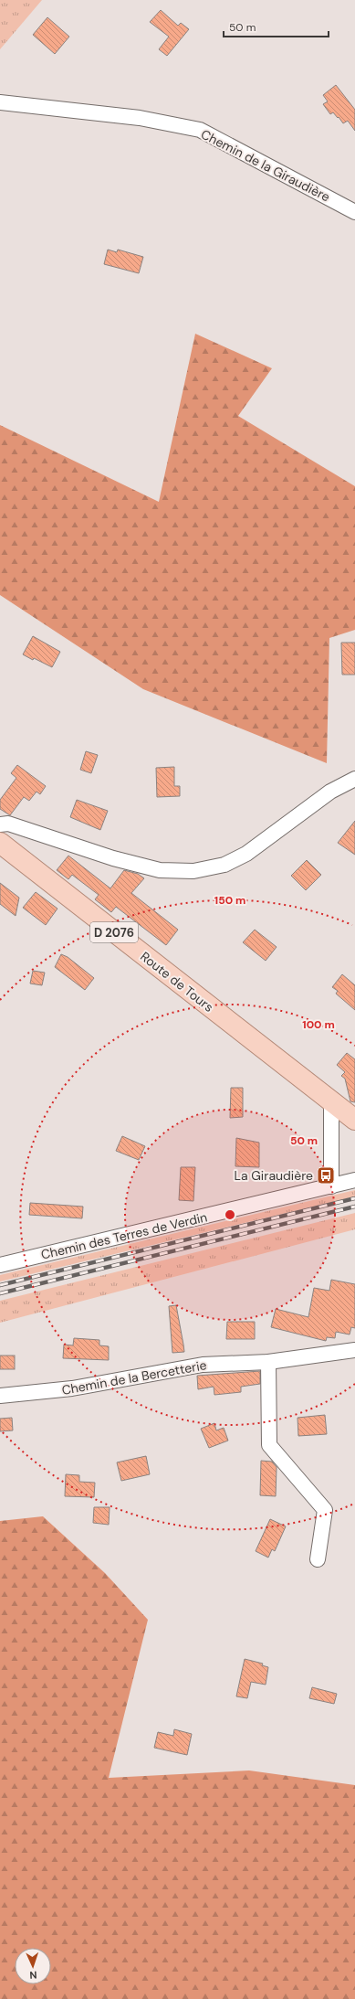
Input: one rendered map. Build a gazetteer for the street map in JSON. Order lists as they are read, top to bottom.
{
  "streets": {
    "main road": ["D 2076", "Route de Tours"],
    "street": ["Chemin de la Giraudière", "Chemin des Terres de Verdin", "Chemin de la Bercetterie"]
  },
  "places": {
    "bus stop": ["La Giraudière"]
  },
  "scale_bar": "50 m",
  "north": "bottom",
  "rings": ["150 m", "100 m", "50 m"]
}
